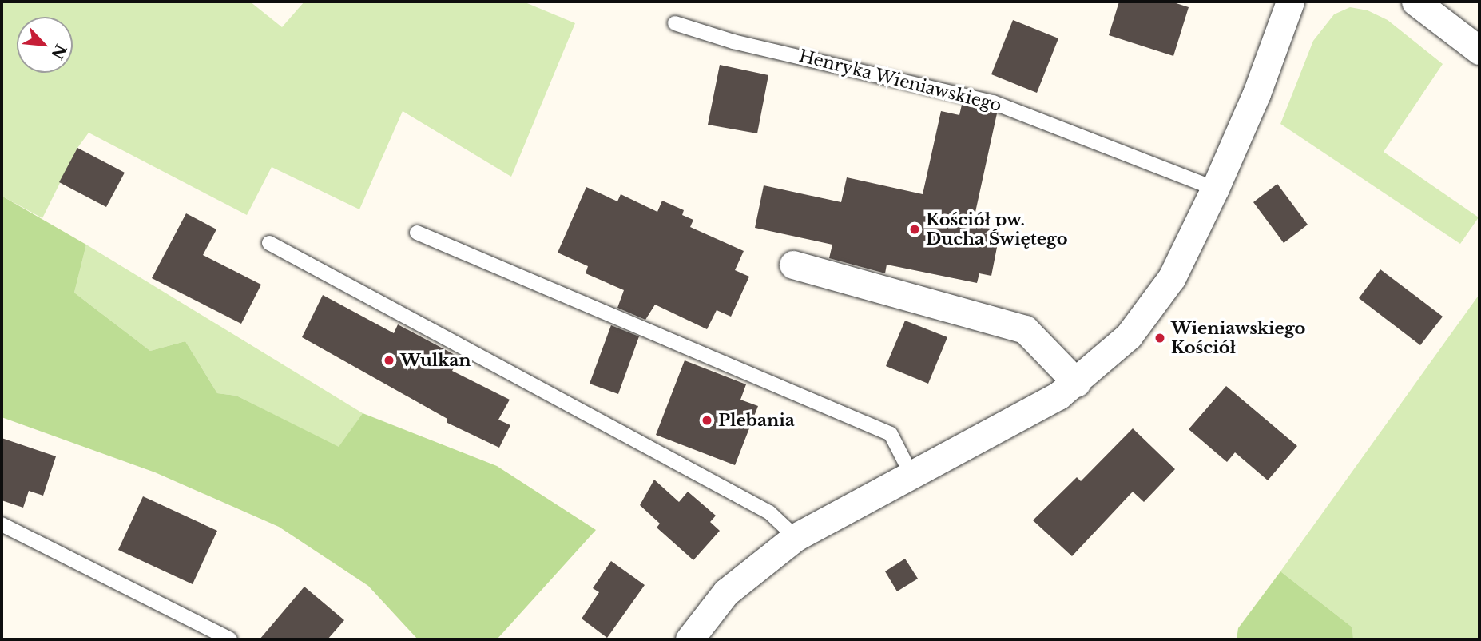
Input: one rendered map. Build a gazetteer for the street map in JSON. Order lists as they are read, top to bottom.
{
  "streets": {
    "lane": ["Henryka Wieniawskiego"]
  },
  "places": [
    "Kościół pw. Ducha Świętego",
    "Wieniawskiego Kościół",
    "Wulkan",
    "Plebania"
  ],
  "north": "bottom right"
}
